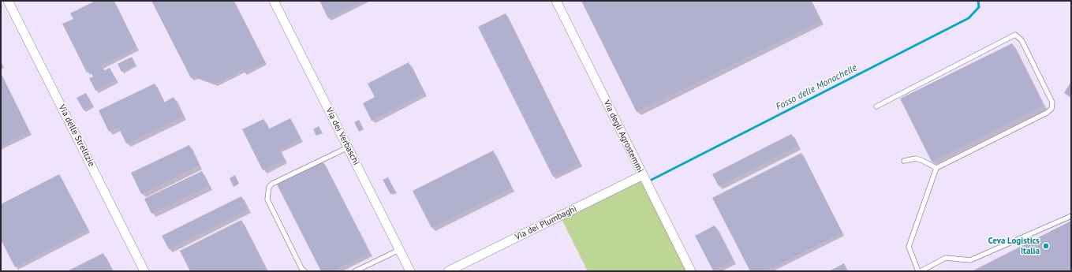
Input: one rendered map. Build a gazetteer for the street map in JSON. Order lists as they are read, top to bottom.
{
  "streets": {
    "street": [
      "Via delle Strelitzie",
      "Via dei Verbaschi",
      "Via degli Agrostemmi",
      "Via dei Plumbaghi"
    ]
  },
  "crossings": [
    ["Via degli Agrostemmi", "Via dei Plumbaghi"]
  ],
  "water": ["Fosso delle Monachelle"],
  "places": ["Ceva Logistics Italia"]
}
